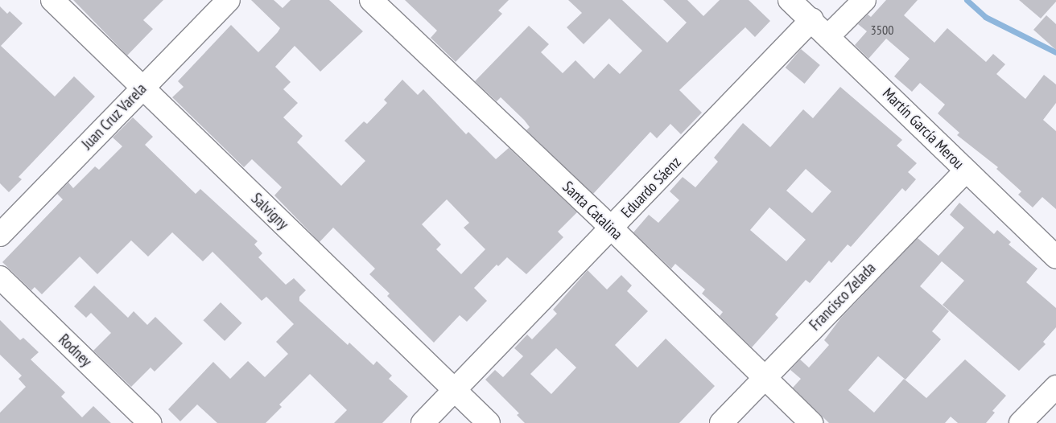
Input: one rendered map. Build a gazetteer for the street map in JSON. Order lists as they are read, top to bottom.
{
  "streets": {
    "street": [
      "Juan Cruz Varela",
      "Martín García Merou",
      "Eduardo Sáenz",
      "Santa Catalina",
      "Salvigny",
      "Francisco Zelada",
      "Rodney"
    ]
  },
  "crossings": [
    ["Juan Cruz Varela", "Salvigny"],
    ["Martín García Merou", "Eduardo Sáenz"],
    ["Martín García Merou", "Francisco Zelada"],
    ["Eduardo Sáenz", "Santa Catalina"],
    ["Eduardo Sáenz", "Salvigny"],
    ["Santa Catalina", "Francisco Zelada"]
  ],
  "house_numbers": ["3500"]
}
